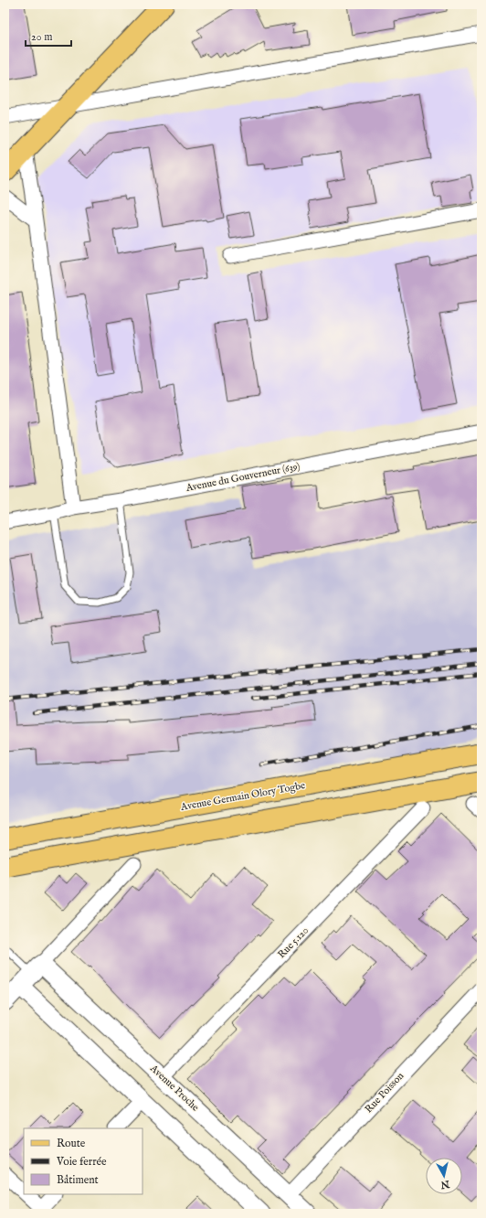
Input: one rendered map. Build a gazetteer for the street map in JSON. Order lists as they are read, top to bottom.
{
  "streets": {
    "main road": ["Avenue Germain Olory Togbe"],
    "street": [
      "Avenue du Gouverneur (639)",
      "Rue 5.120",
      "Avenue Proche",
      "Rue Poisson"
    ]
  },
  "crossings": [
    ["Rue 5.120", "Avenue Proche"],
    ["Avenue Proche", "Rue Poisson"]
  ],
  "legend": ["Route", "Voie ferrée", "Bâtiment"],
  "scale_bar": "20 m",
  "north": "bottom"
}
